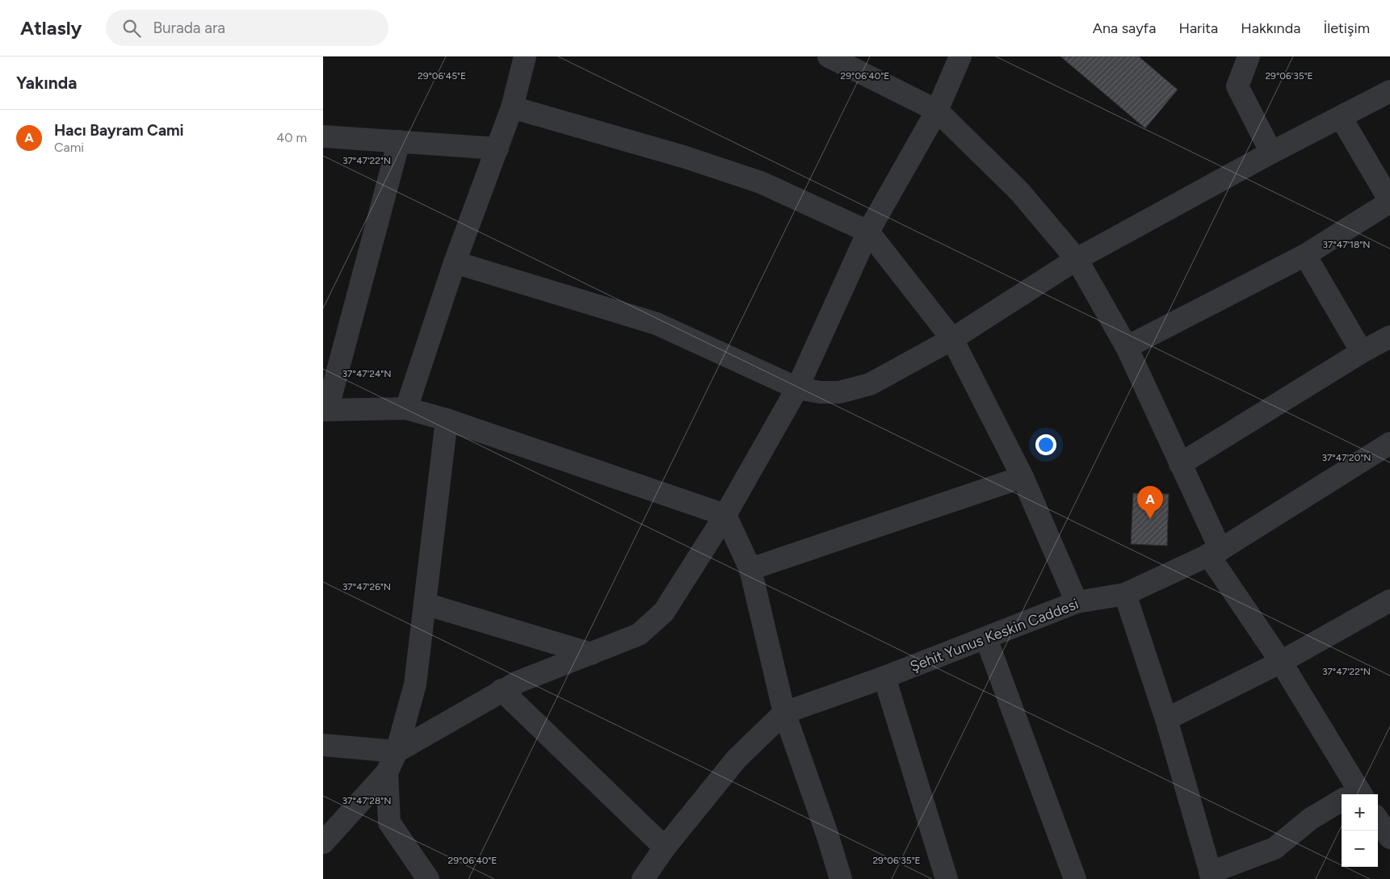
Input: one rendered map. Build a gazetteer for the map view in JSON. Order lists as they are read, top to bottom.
{
  "streets": {
    "street": ["Şehit Yunus Keskin Caddesi"]
  },
  "page": {
    "header": "Atlasly",
    "search": "Burada ara",
    "nav": [
      "Ana sayfa",
      "Harita",
      "Hakkında",
      "İletişim"
    ],
    "heading": "Yakında",
    "list": [
      {
        "mark": "A",
        "name": "Hacı Bayram Cami",
        "note": "Cami",
        "value": "40 m"
      }
    ],
    "pins": "A",
    "map_buttons": ["+", "−"]
  },
  "coordinates": [
    "29°06'45\"E",
    "29°06'40\"E",
    "29°06'35\"E",
    "37°47'22\"N",
    "37°47'18\"N",
    "37°47'24\"N",
    "37°47'20\"N",
    "37°47'26\"N",
    "37°47'28\"N"
  ]
}
